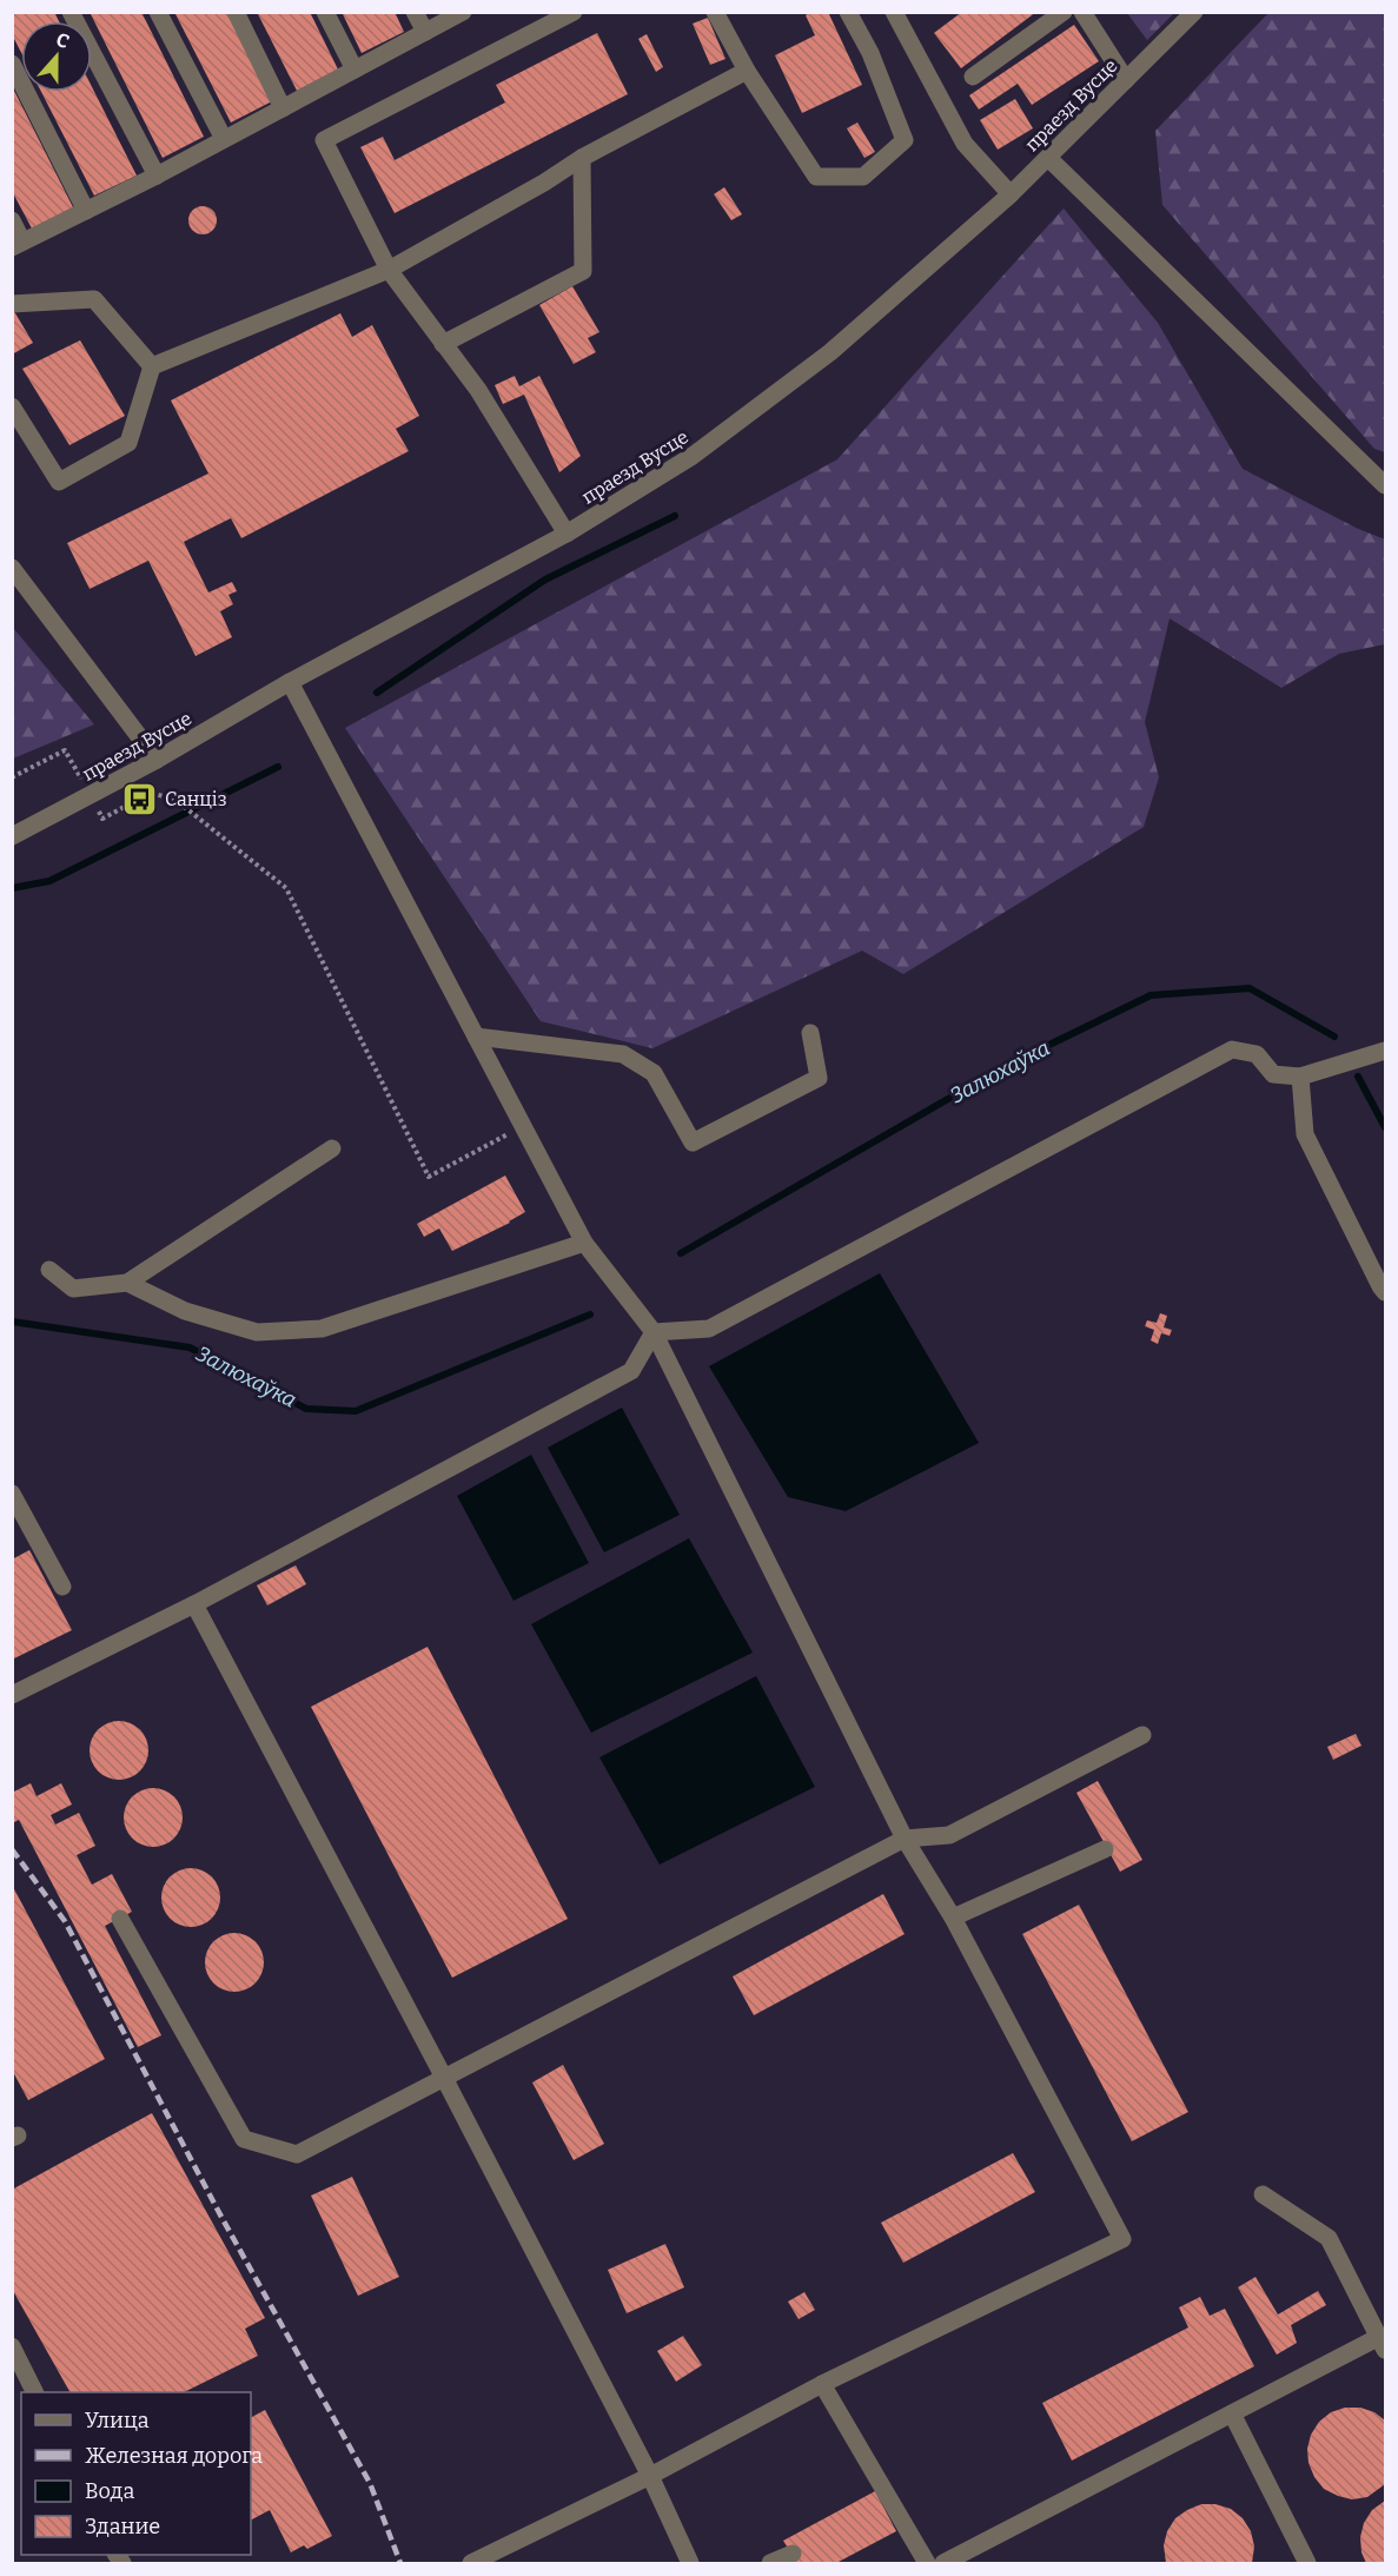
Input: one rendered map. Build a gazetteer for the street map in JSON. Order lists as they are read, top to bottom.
{
  "streets": {
    "street": ["праезд Вусце"]
  },
  "water": ["Залюхаўка"],
  "places": {
    "bus stop": ["Санціз"]
  },
  "legend": [
    "Улица",
    "Железная дорога",
    "Вода",
    "Здание"
  ],
  "north": "top"
}
